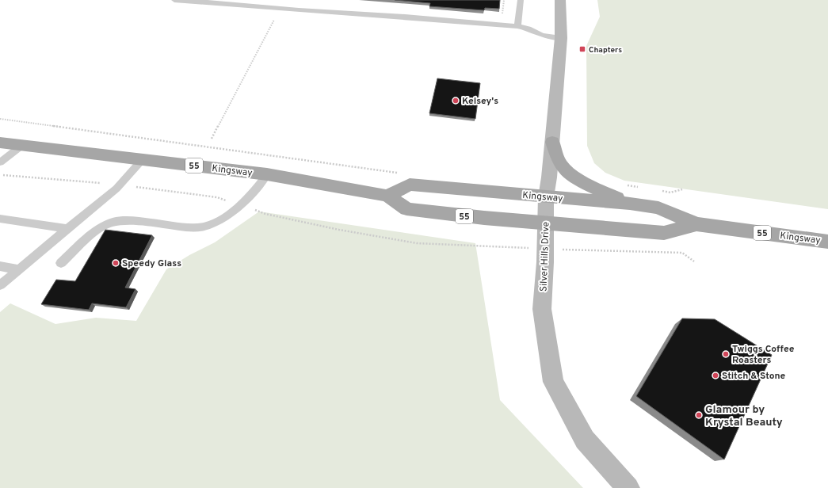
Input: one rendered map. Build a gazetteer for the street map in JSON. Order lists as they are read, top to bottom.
{
  "streets": {
    "main road": ["55", "Kingsway"],
    "street": ["Silver Hills Drive"]
  },
  "crossings": [
    ["Kingsway", "Silver Hills Drive"]
  ],
  "places": {
    "transit": ["Chapters"],
    "other": [
      "Kelsey's",
      "Speedy Glass",
      "Twiggs Coffee Roasters",
      "Stitch & Stone",
      "Glamour by Krystal Beauty"
    ]
  }
}
